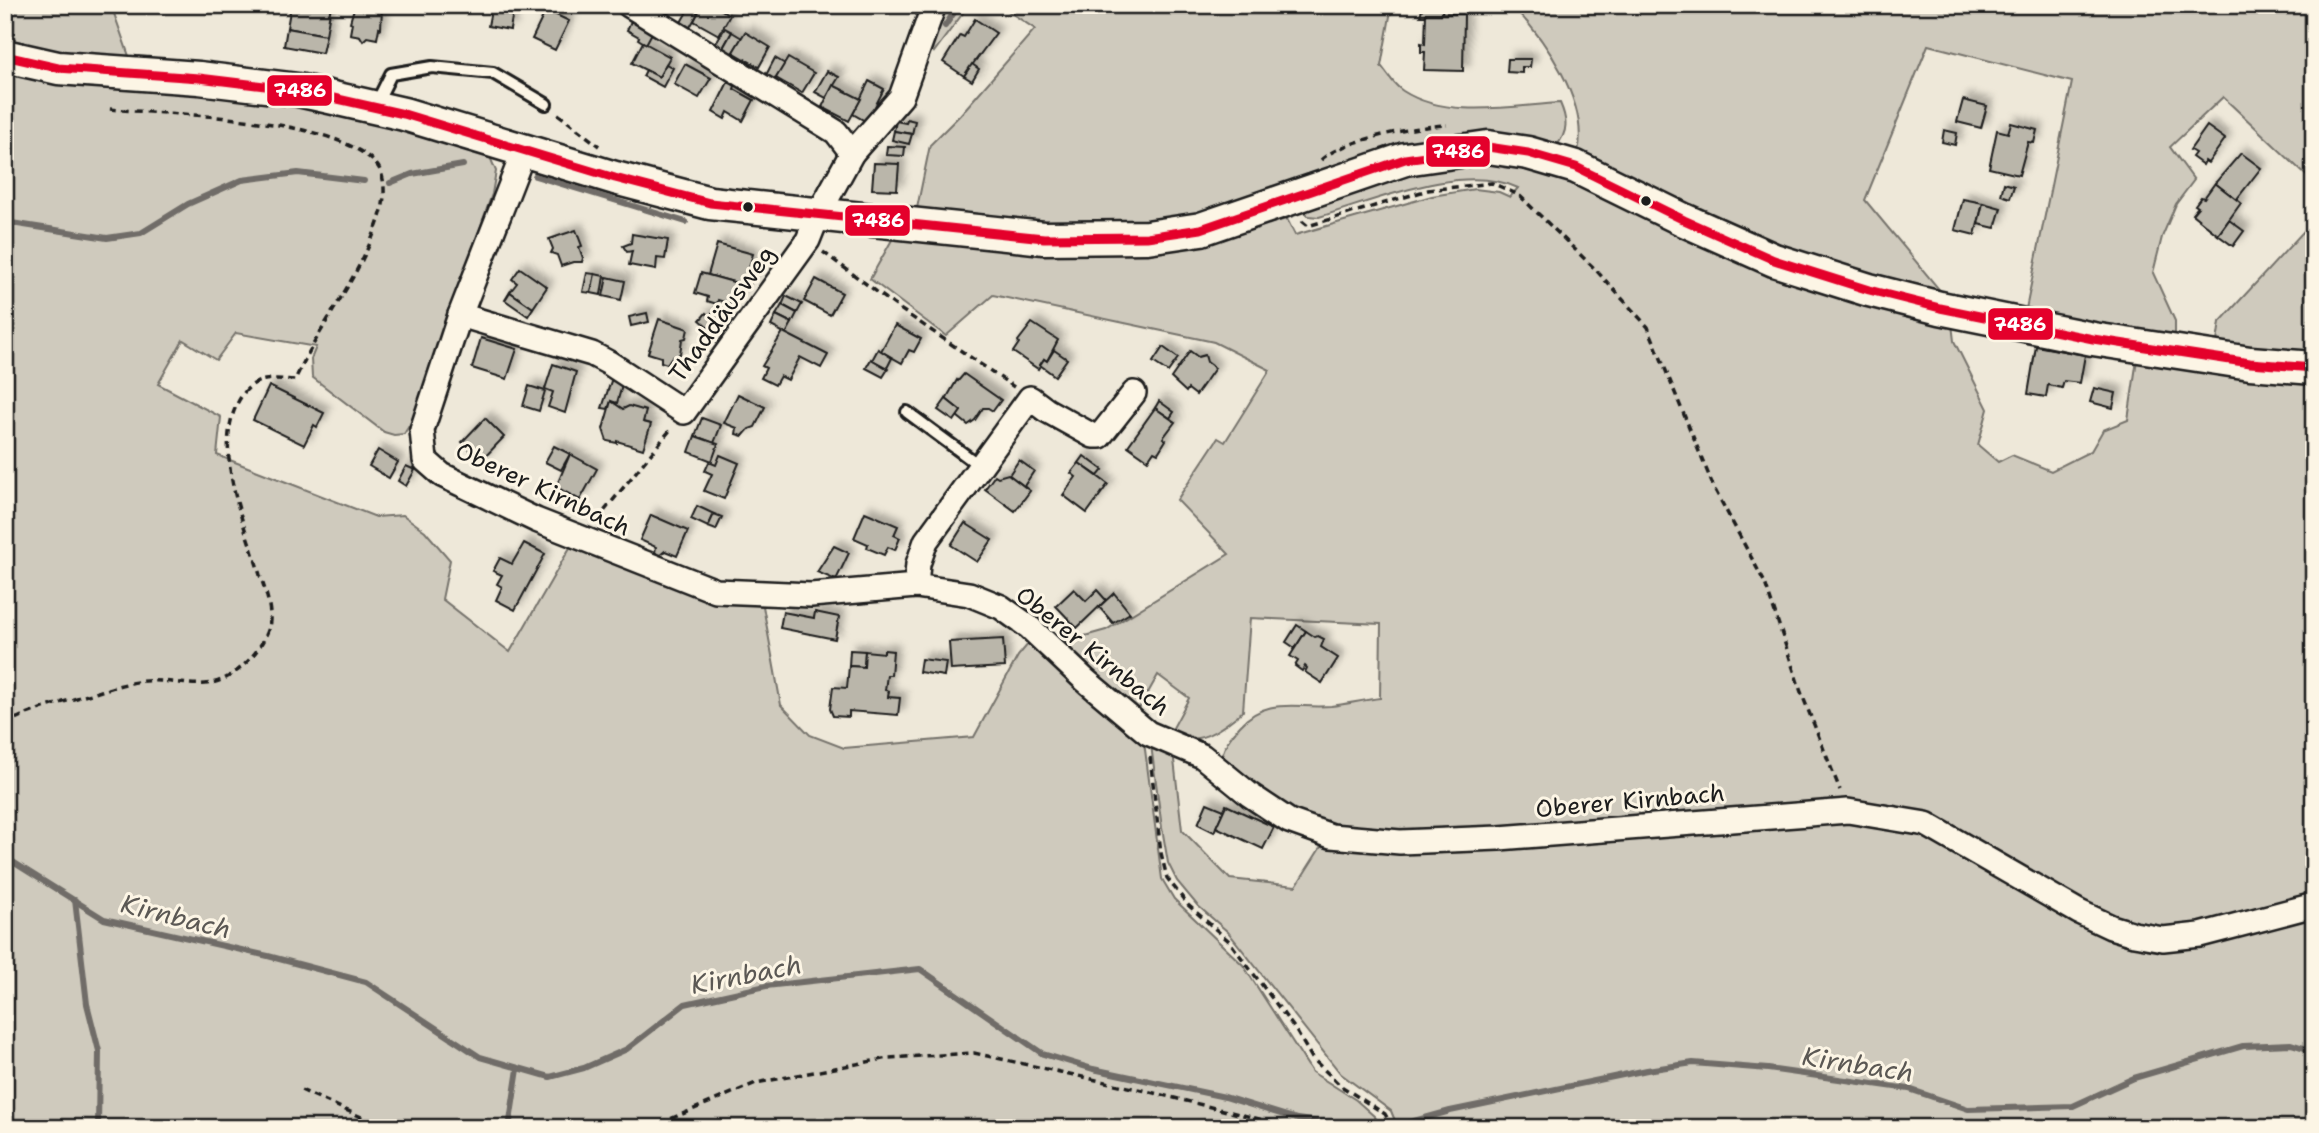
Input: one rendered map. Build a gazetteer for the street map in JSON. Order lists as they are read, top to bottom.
{
  "streets": {
    "street": ["Thaddäusweg", "Oberer Kirnbach"]
  },
  "crossings": [
    ["Thaddäusweg", "Oberer Kirnbach"]
  ],
  "water": ["Kirnbach"],
  "lines": ["transit line 7486"]
}
